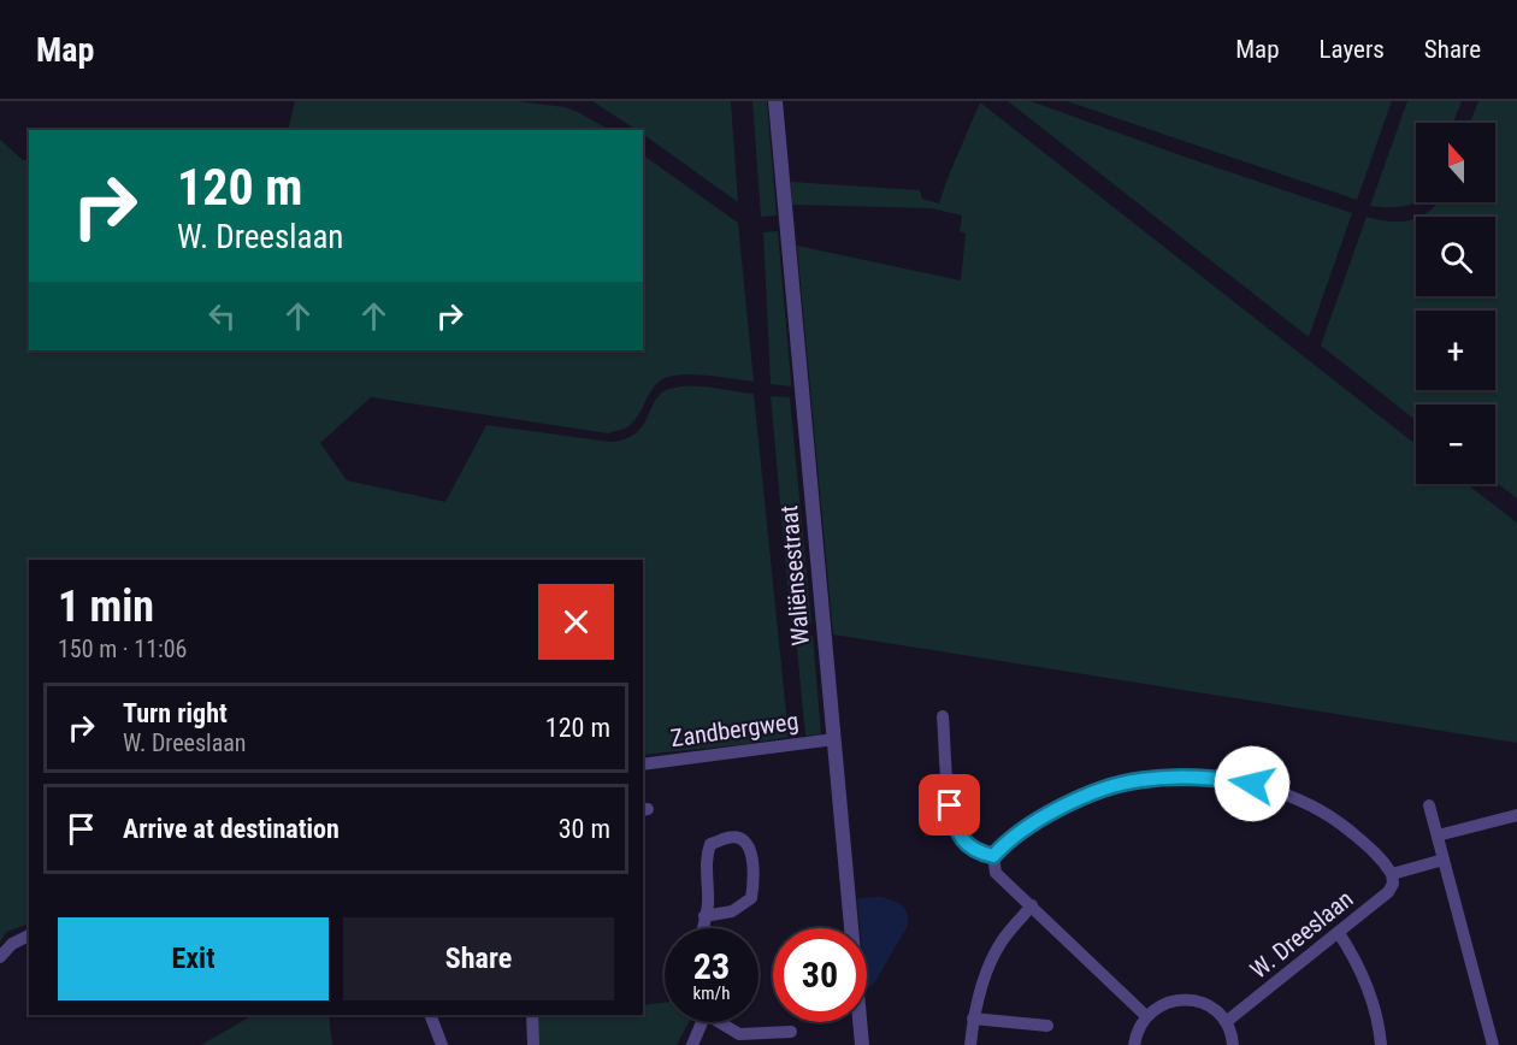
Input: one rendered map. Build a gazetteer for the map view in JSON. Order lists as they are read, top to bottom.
{
  "streets": {
    "street": ["Waliënsestraat", "Zandbergweg", "W. Dreeslaan"]
  },
  "crossings": [
    ["Waliënsestraat", "Zandbergweg"]
  ],
  "north": "top",
  "page": {
    "header": "Map",
    "nav": ["Map", "Layers", "Share"],
    "map_buttons": ["+", "−"],
    "turn": ["120 m", "W. Dreeslaan"],
    "heading": ["1 min", "150 m · 11:06"],
    "list": [
      {
        "name": "Turn right",
        "note": "W. Dreeslaan",
        "value": "120 m"
      },
      {
        "name": "Arrive at destination",
        "value": "30 m"
      }
    ],
    "buttons": ["Exit", "Share"],
    "speed": "23 km/h",
    "limit": "30"
  }
}
